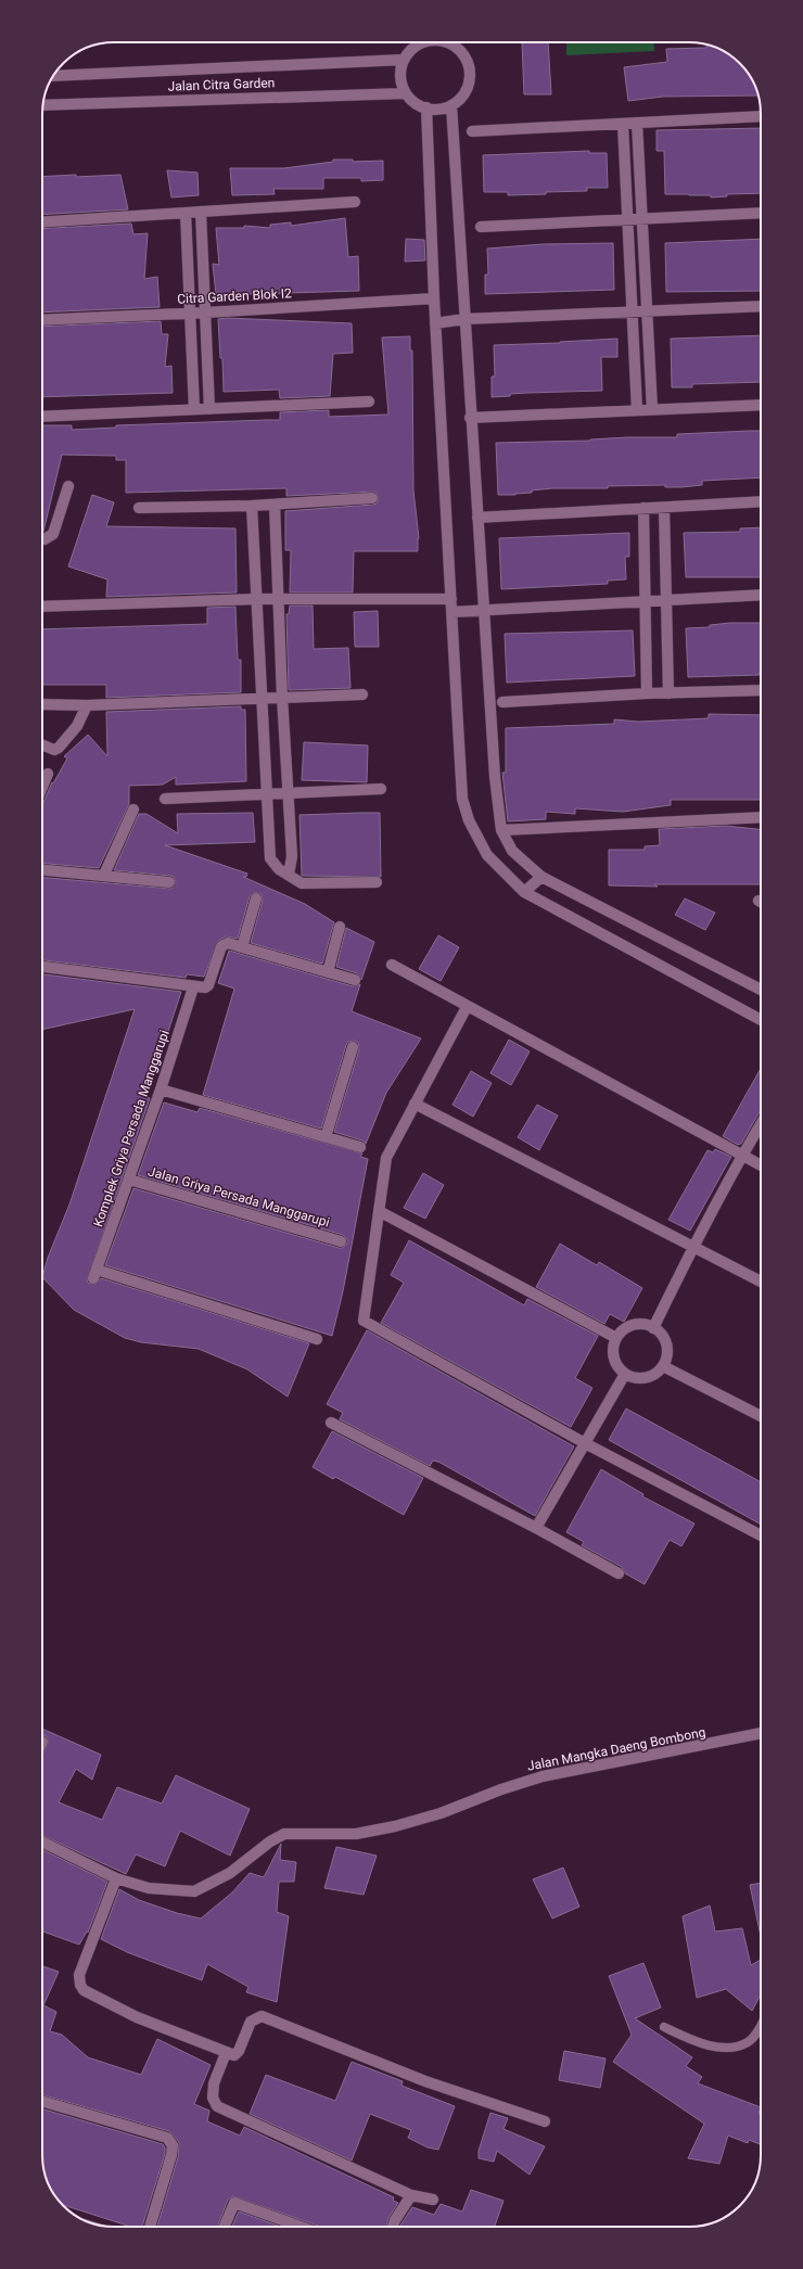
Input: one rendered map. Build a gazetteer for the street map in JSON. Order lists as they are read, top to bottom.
{
  "streets": {
    "street": [
      "Jalan Citra Garden",
      "Citra Garden Blok I2",
      "Komplek Griya Persada Manggarupi",
      "Jalan Griya Persada Manggarupi",
      "Jalan Mangka Daeng Bombong"
    ]
  },
  "crossings": [
    ["Komplek Griya Persada Manggarupi", "Jalan Griya Persada Manggarupi"]
  ]
}
